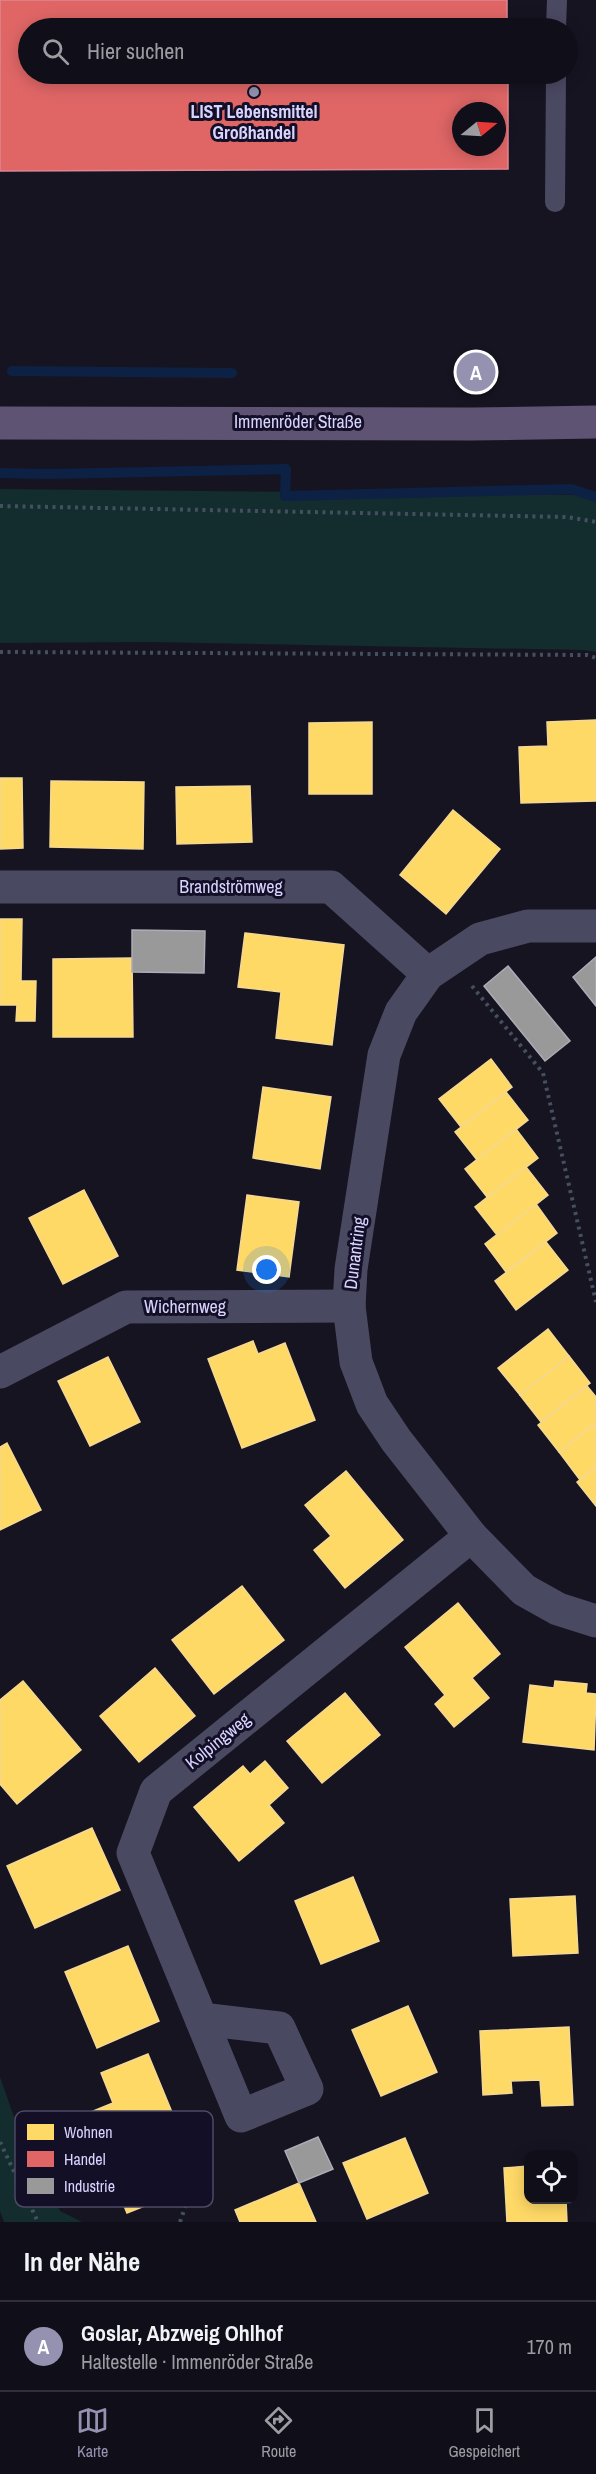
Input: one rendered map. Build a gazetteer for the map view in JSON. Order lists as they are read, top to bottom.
{
  "streets": {
    "main road": ["Immenröder Straße"],
    "street": [
      "Brandströmweg",
      "Dunantring",
      "Wichernweg",
      "Kolpingweg"
    ]
  },
  "crossings": [
    ["Brandströmweg", "Dunantring"],
    ["Dunantring", "Wichernweg"],
    ["Dunantring", "Kolpingweg"]
  ],
  "places": ["LIST Lebensmittel Großhandel"],
  "legend": ["Wohnen", "Handel", "Industrie"],
  "north": "right",
  "page": {
    "search": "Hier suchen",
    "pins": "A",
    "heading": "In der Nähe",
    "list": [
      {
        "mark": "A",
        "name": "Goslar, Abzweig Ohlhof",
        "note": "Haltestelle · Immenröder Straße",
        "value": "170 m"
      }
    ],
    "nav": ["Karte", "Route", "Gespeichert"]
  }
}
